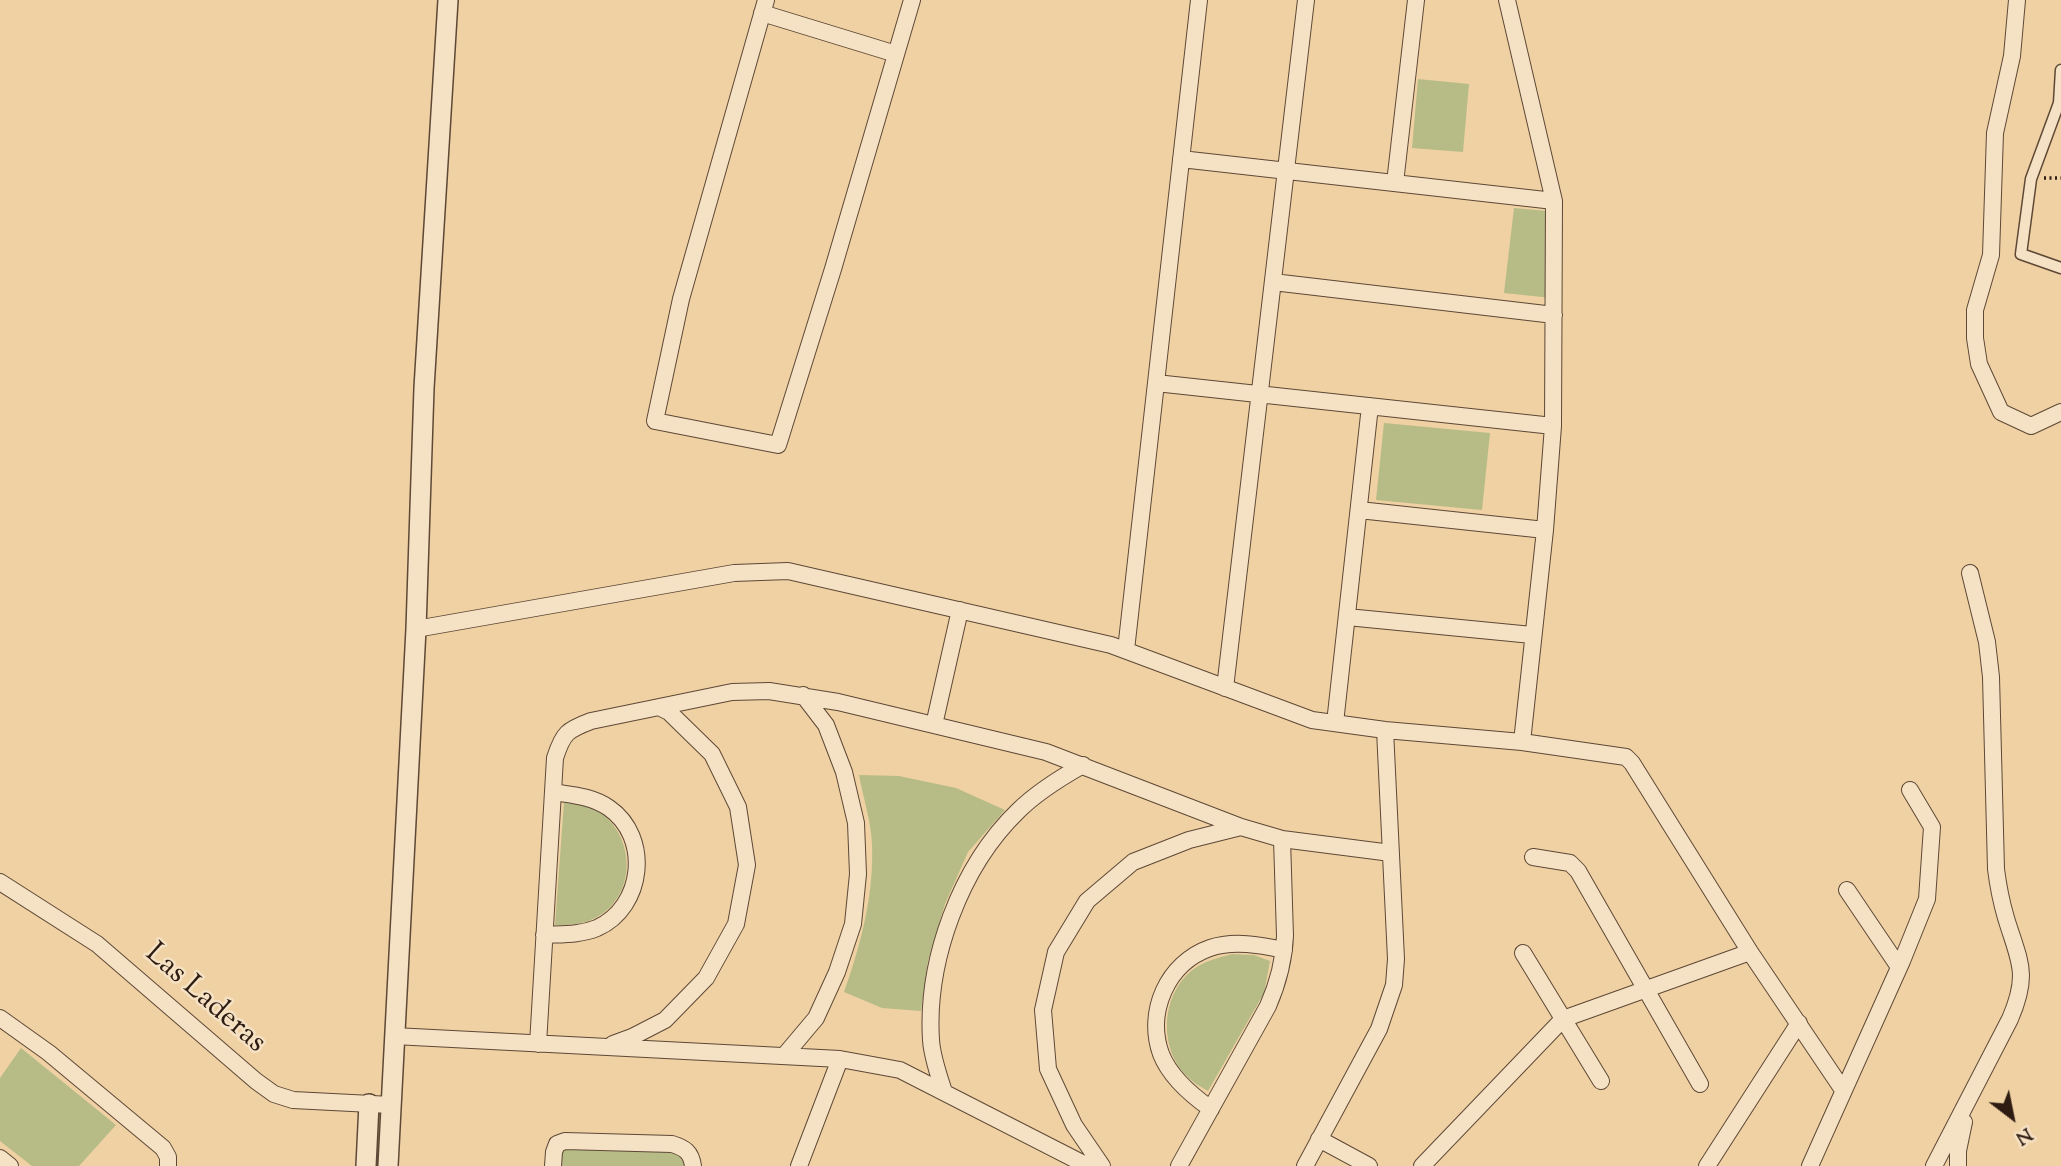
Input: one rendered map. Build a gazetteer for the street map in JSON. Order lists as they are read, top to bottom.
{
  "streets": {
    "street": ["Las Laderas"]
  },
  "north": "bottom right"
}
